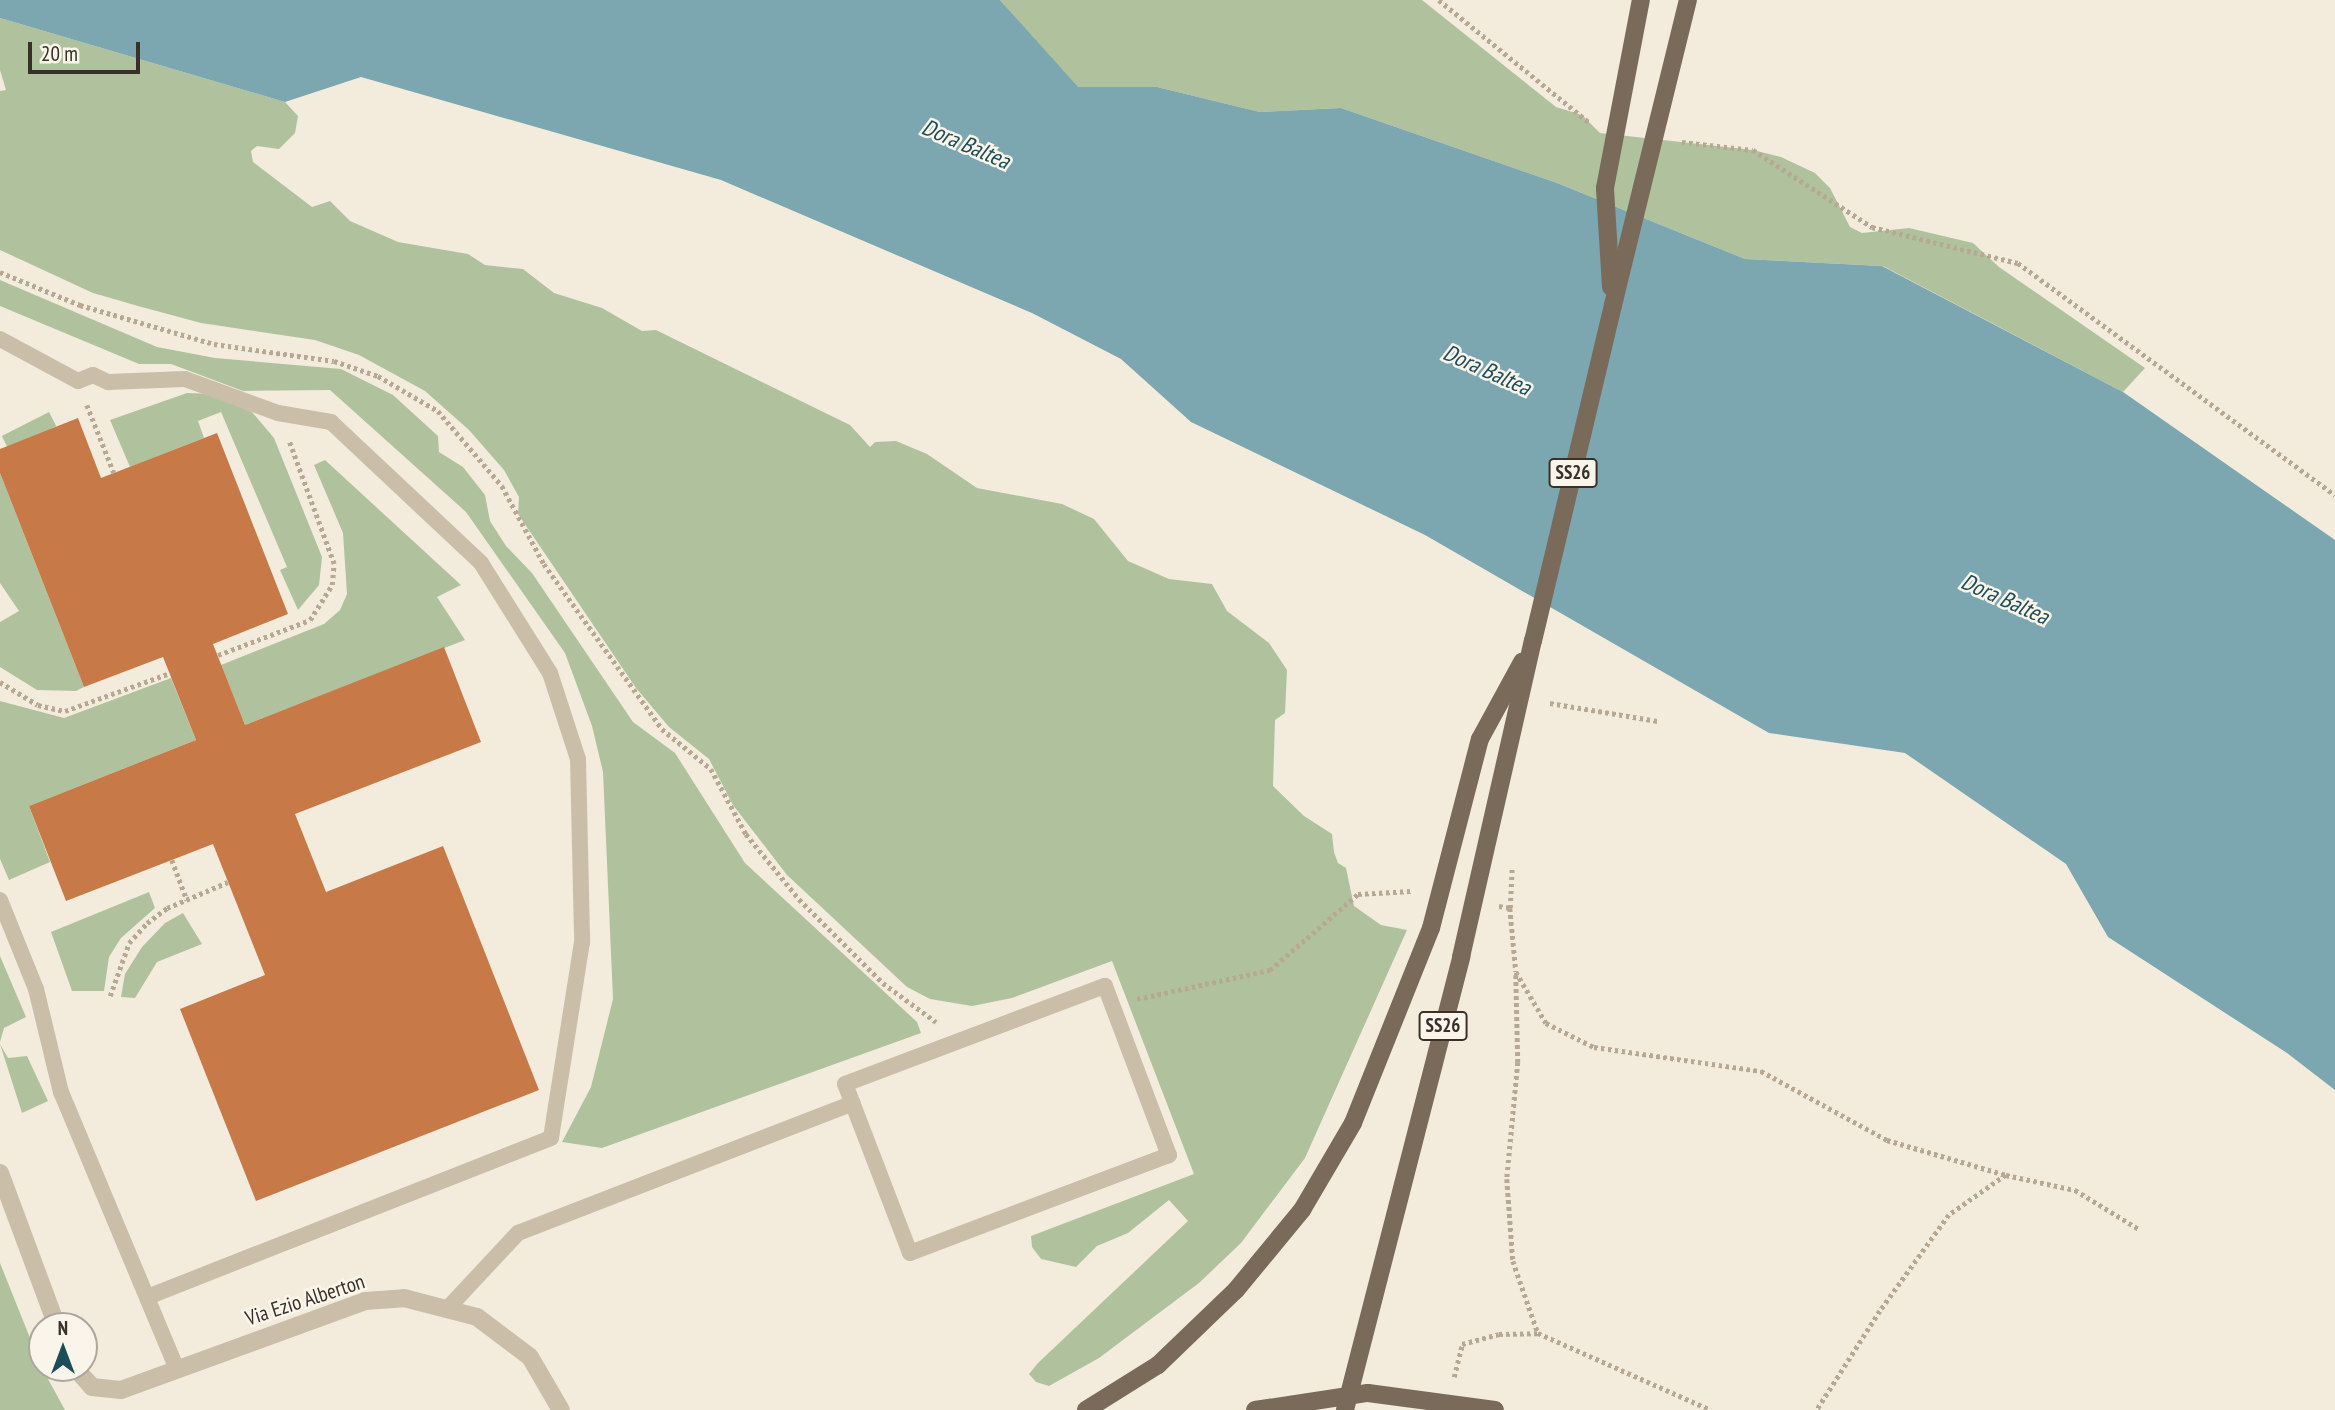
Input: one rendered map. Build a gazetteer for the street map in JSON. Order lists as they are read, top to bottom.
{
  "streets": {
    "main road": ["SS26"],
    "street": ["Via Ezio Alberton"]
  },
  "water": ["Dora Baltea"],
  "scale_bar": "20 m",
  "north": "top"
}
